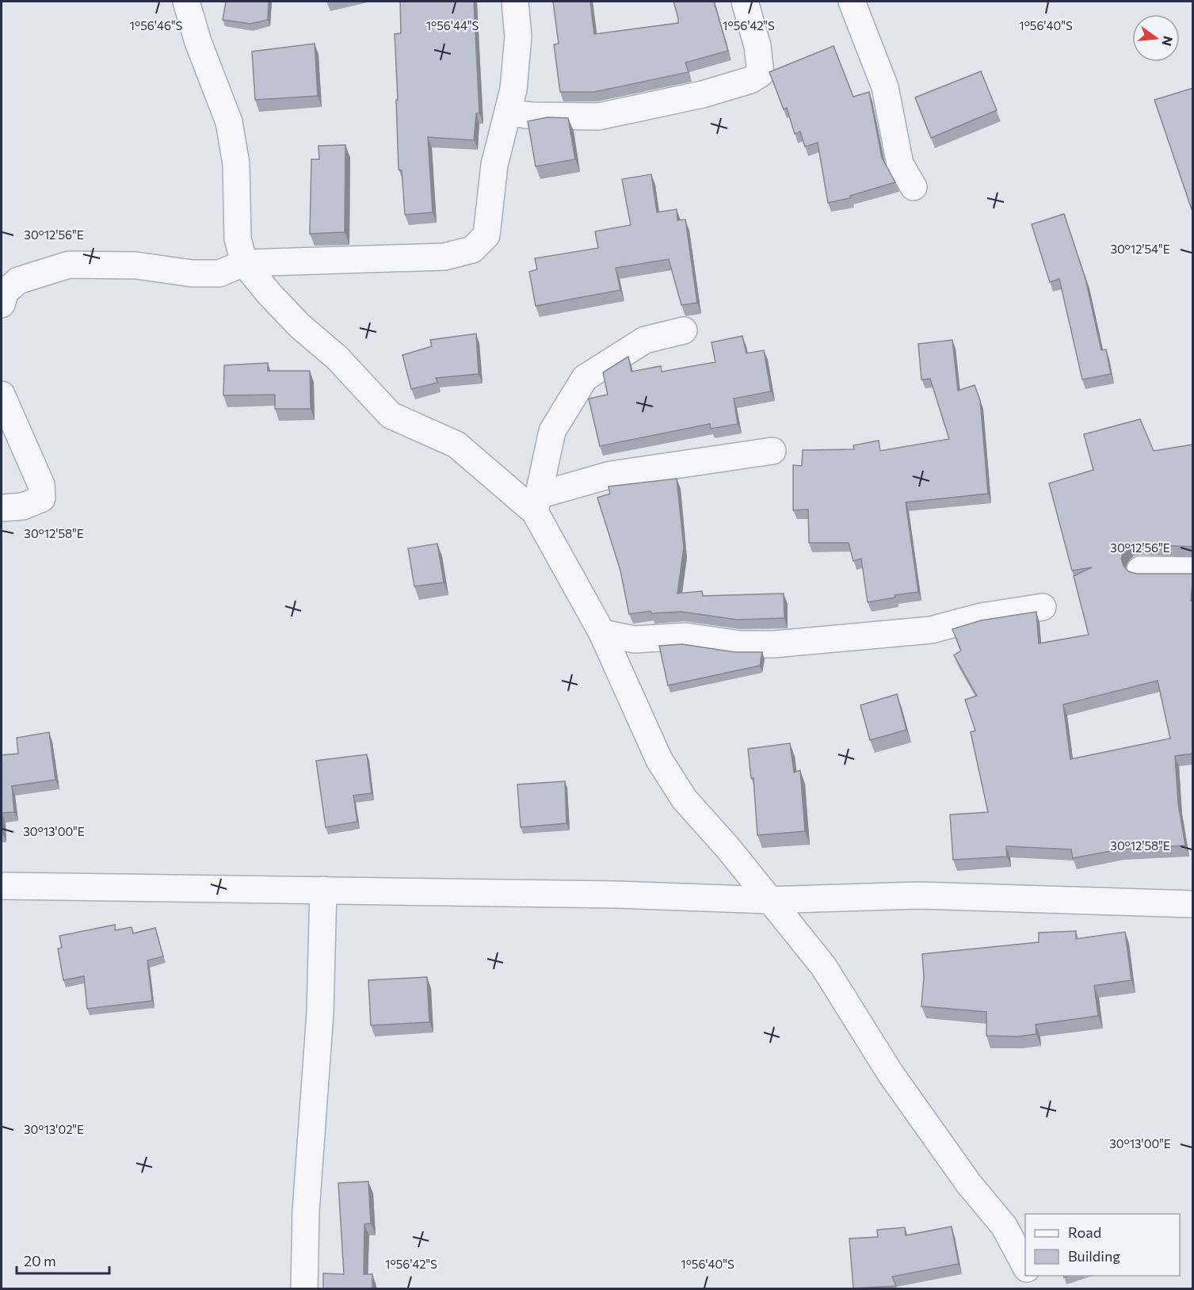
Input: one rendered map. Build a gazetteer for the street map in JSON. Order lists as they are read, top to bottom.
{
  "legend": ["Road", "Building"],
  "scale_bar": "20 m",
  "north": "right",
  "coordinates": [
    "1°56'46\"S",
    "1°56'44\"S",
    "1°56'42\"S",
    "1°56'40\"S",
    "30°12'56\"E",
    "30°12'54\"E",
    "30°12'58\"E",
    "30°13'00\"E",
    "30°13'02\"E"
  ]
}
